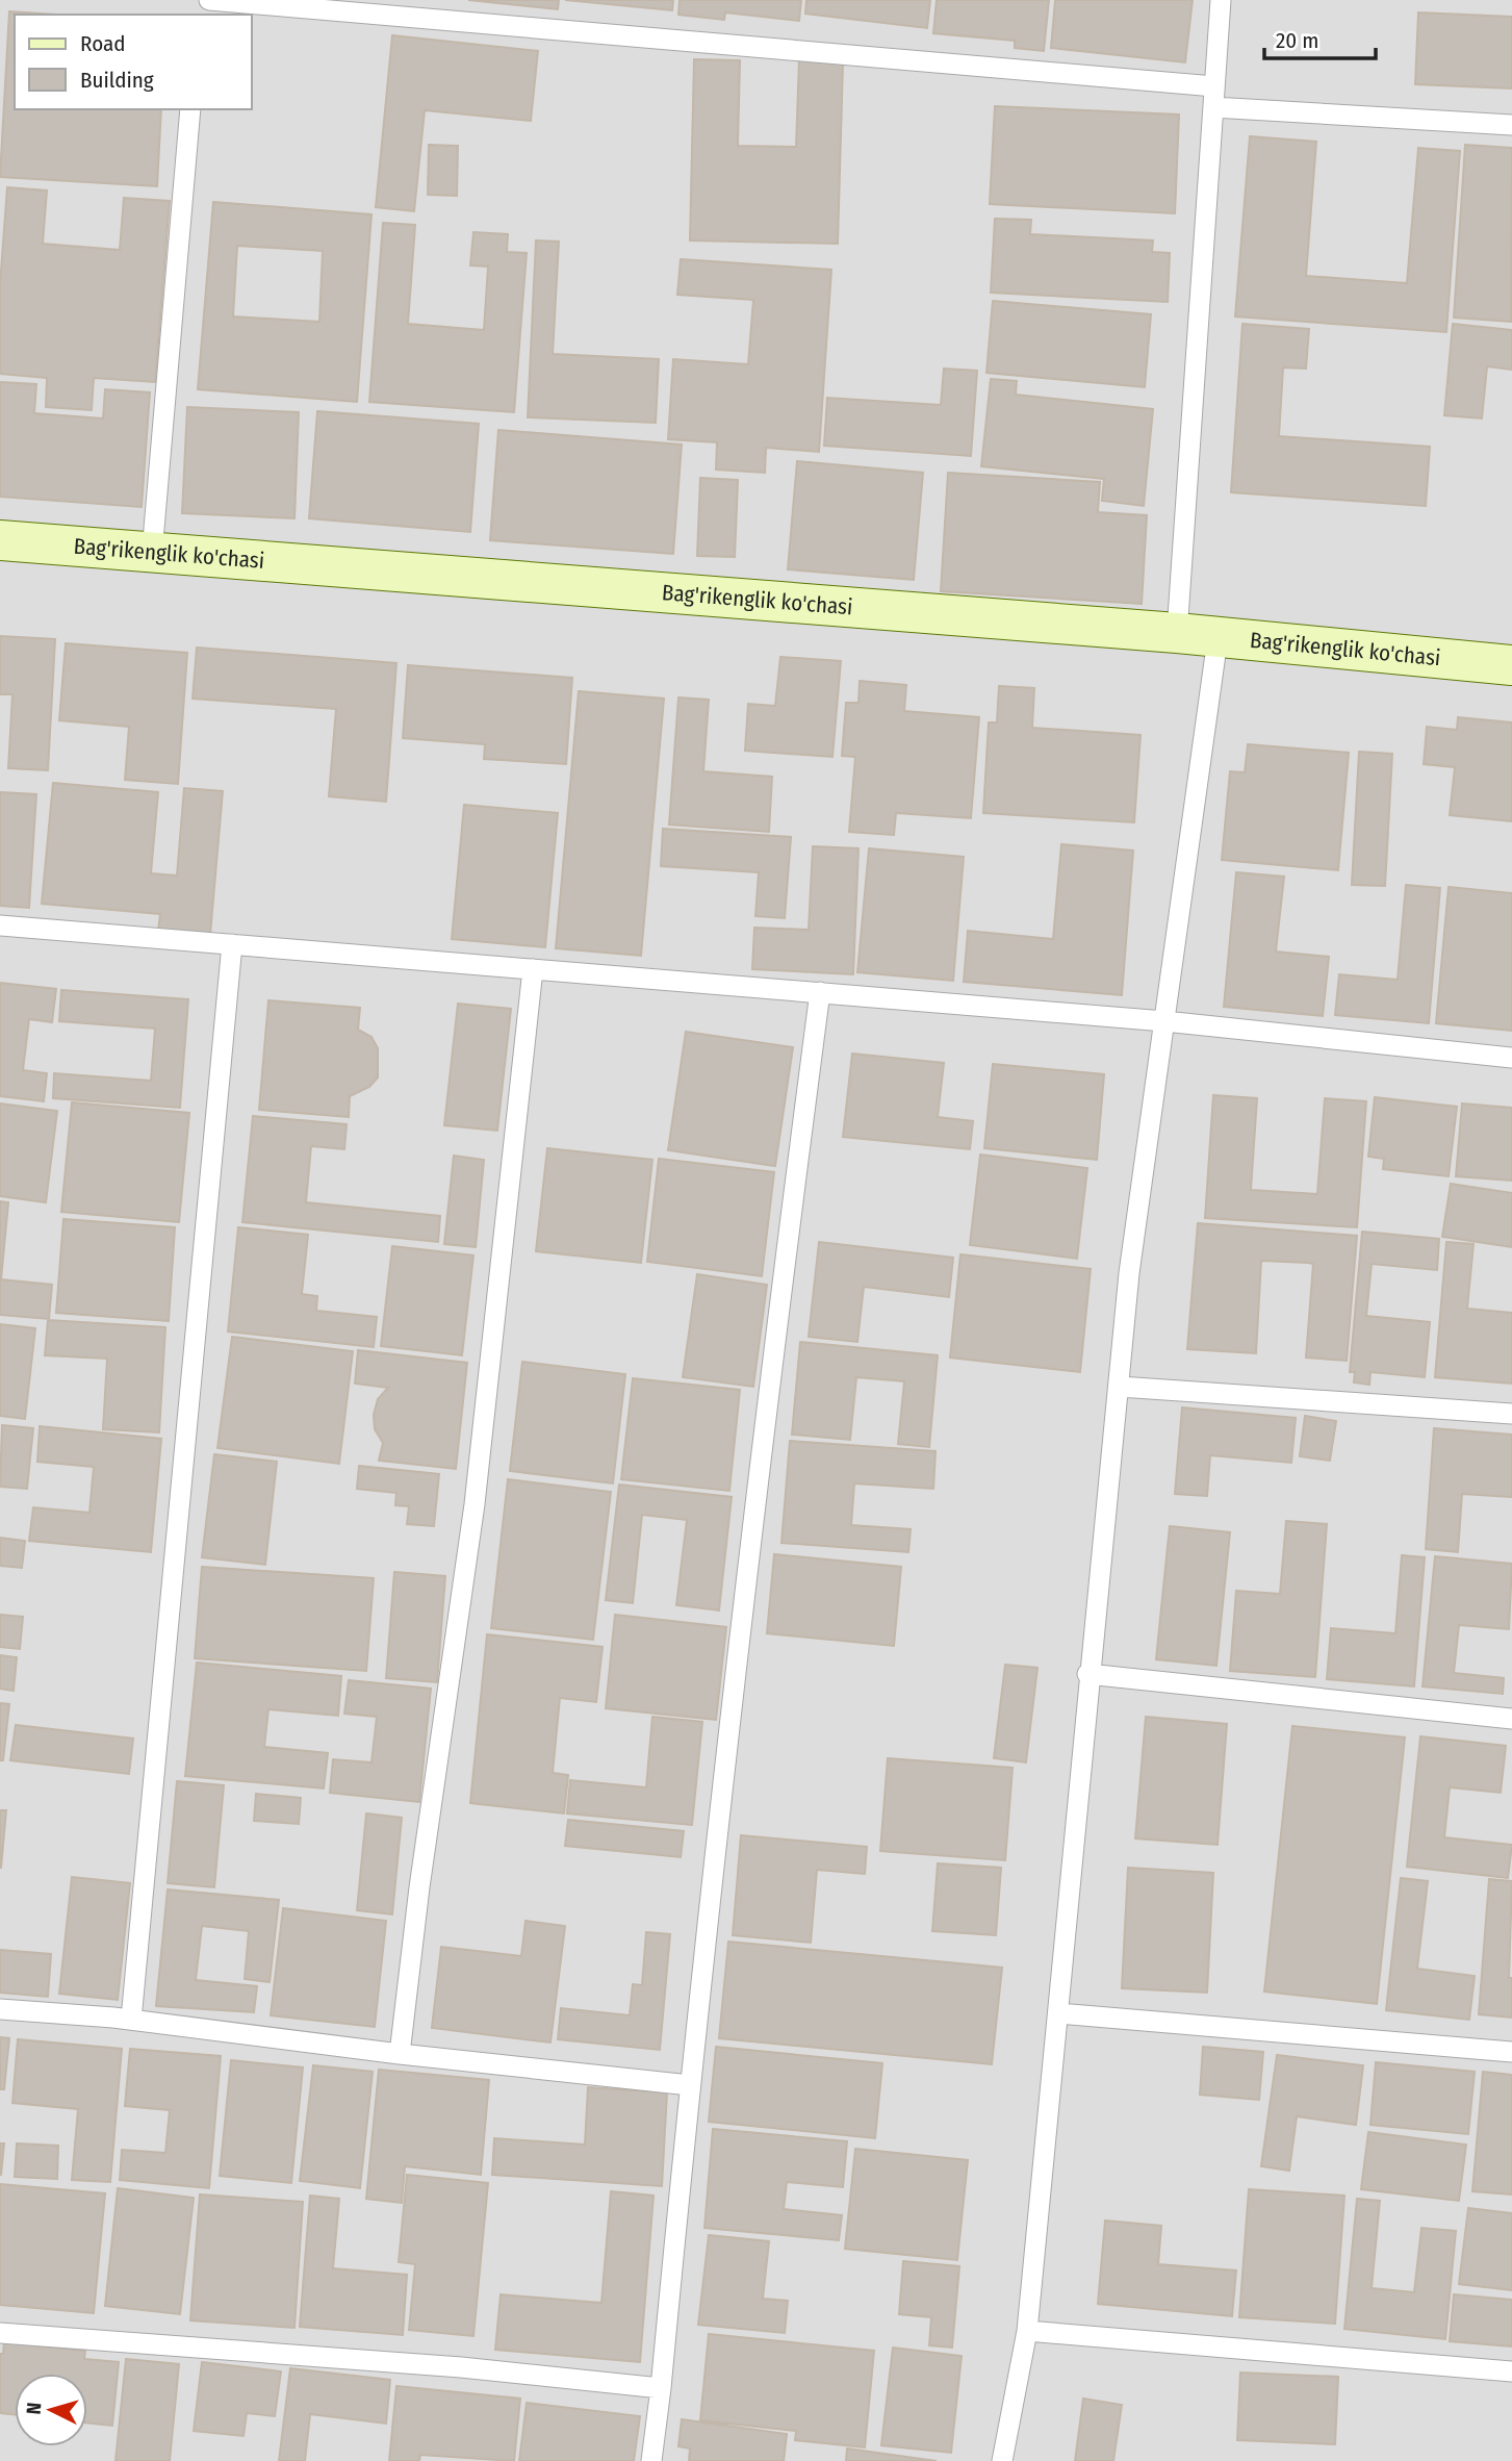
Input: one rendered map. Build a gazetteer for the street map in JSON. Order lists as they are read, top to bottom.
{
  "streets": {
    "main road": ["Bag'rikenglik ko'chasi"]
  },
  "legend": ["Road", "Building"],
  "scale_bar": "20 m",
  "north": "left"
}
